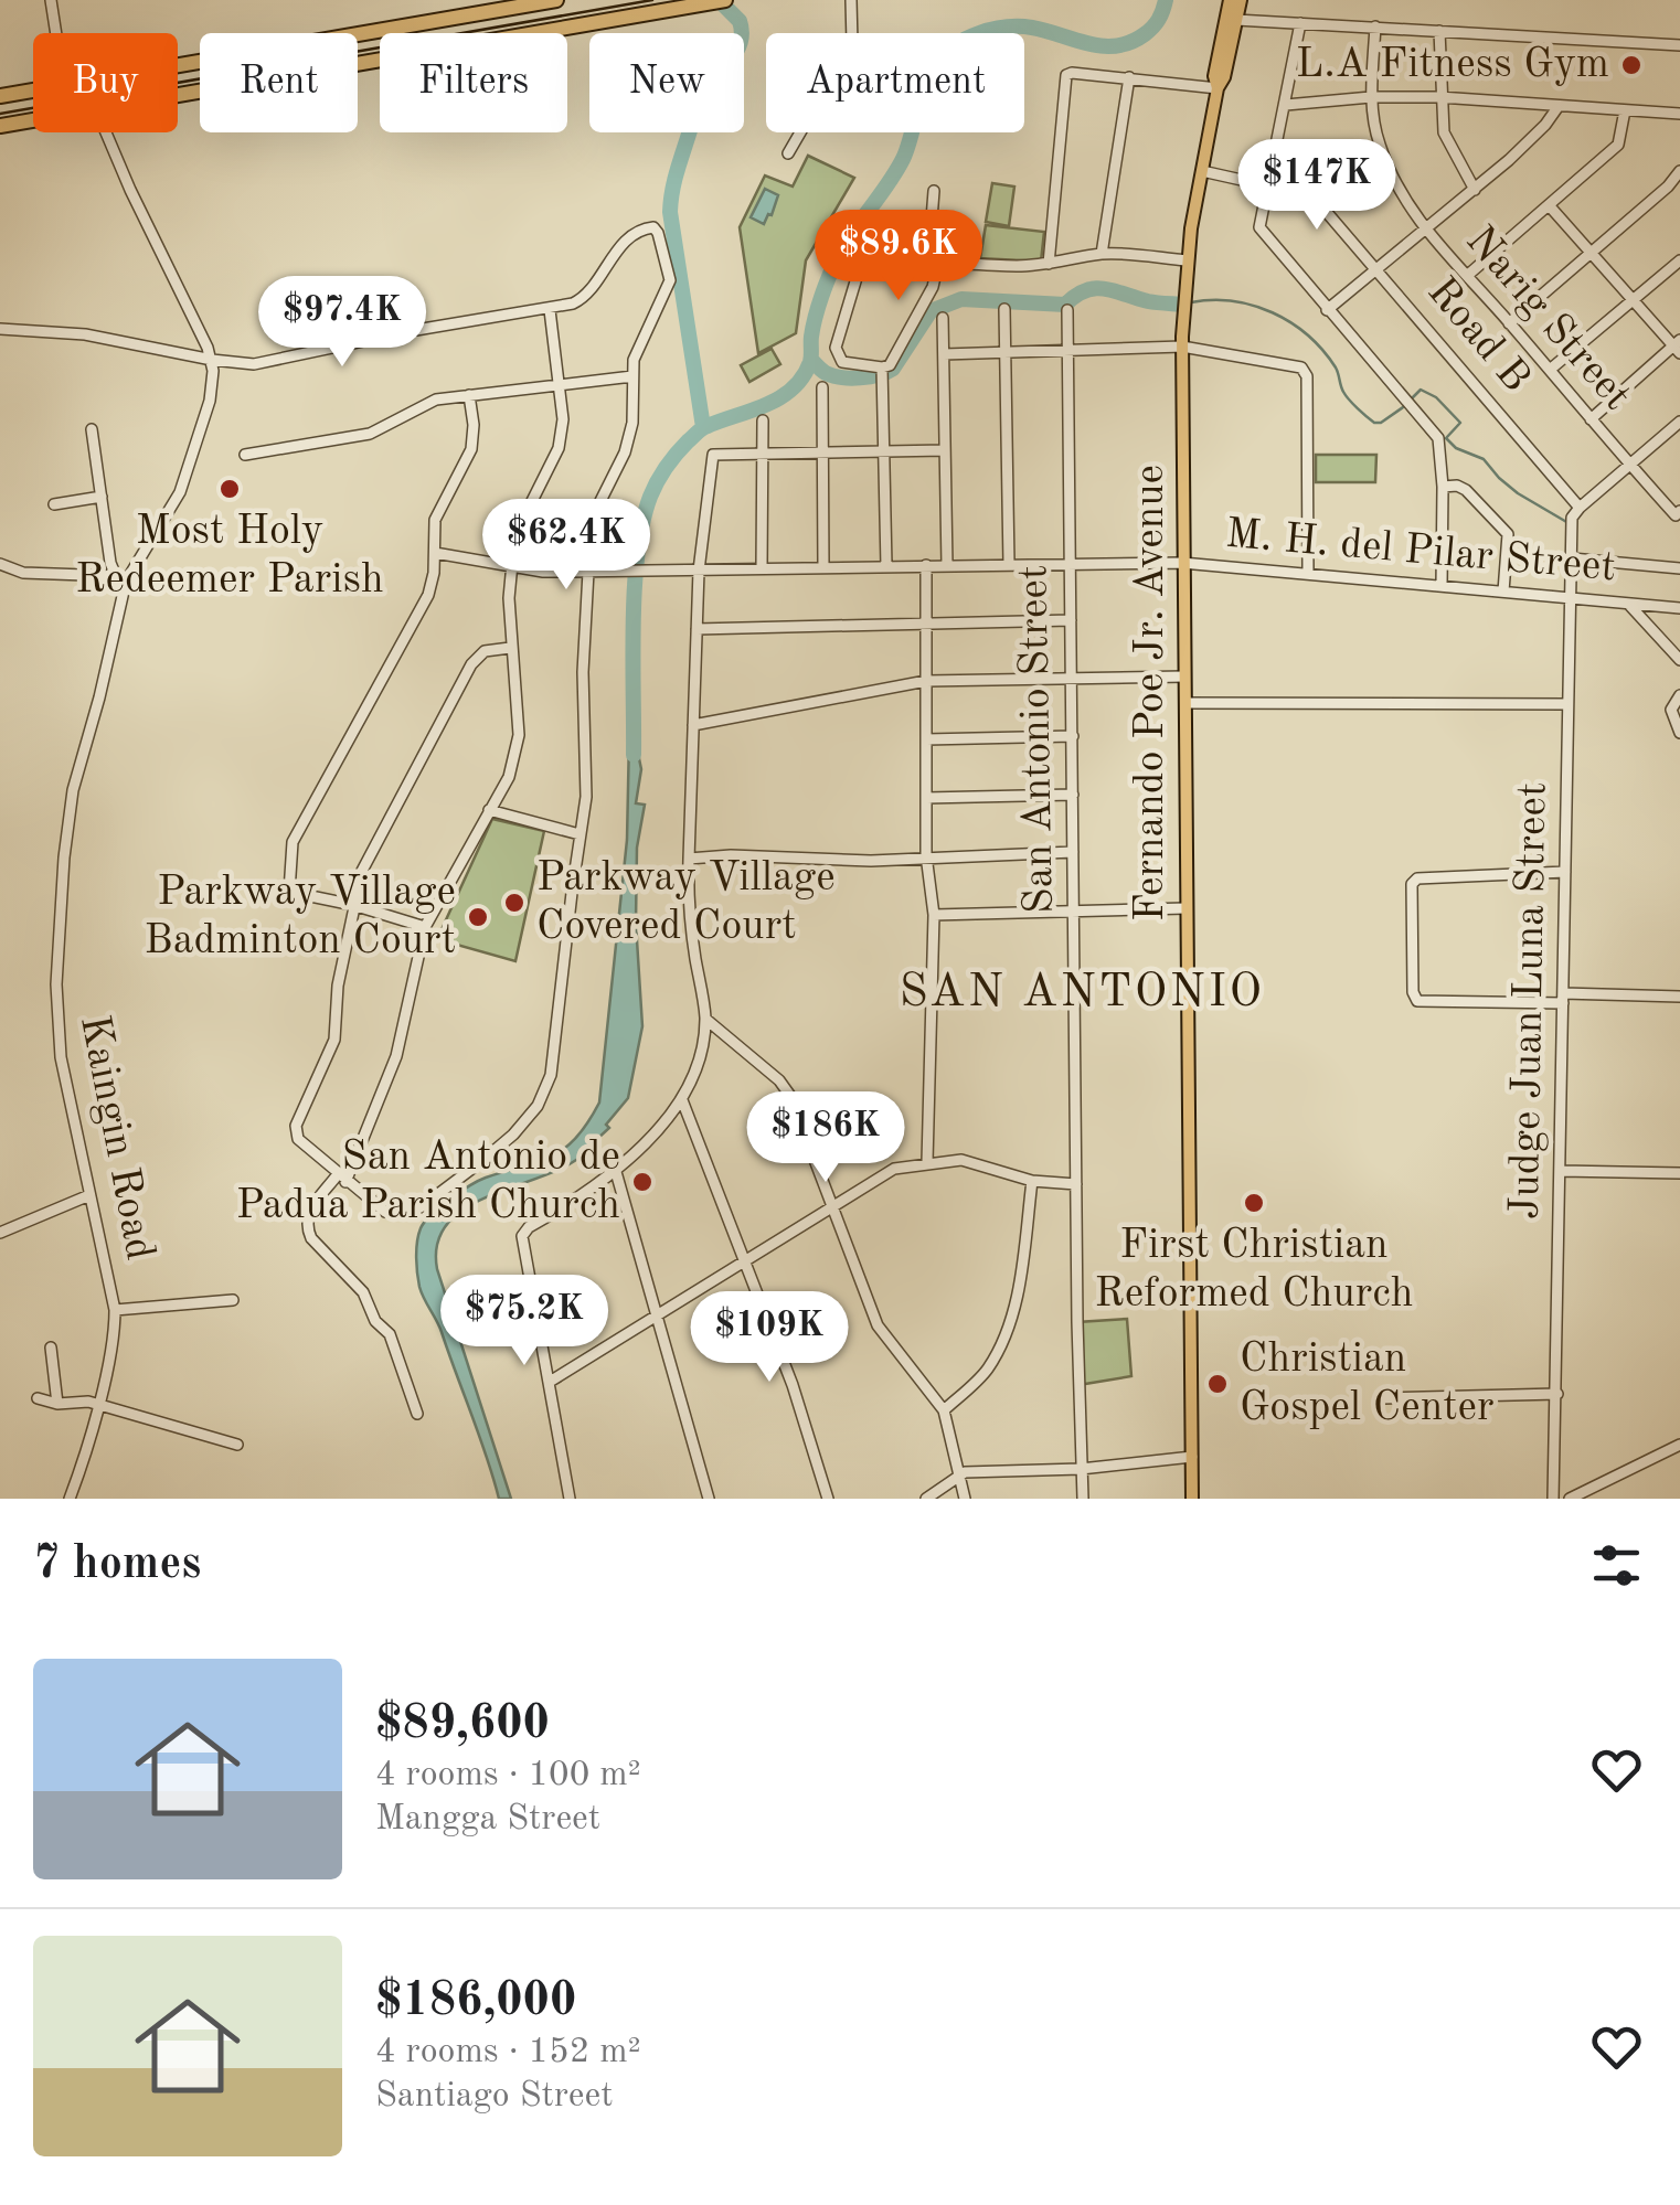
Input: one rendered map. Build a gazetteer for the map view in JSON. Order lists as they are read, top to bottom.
{
  "streets": {
    "main road": ["Fernando Poe Jr. Avenue"],
    "street": [
      "Narig Street",
      "Road B",
      "M. H. del Pilar Street",
      "San Antonio Street",
      "Judge Juan Luna Street",
      "Kaingin Road"
    ]
  },
  "crossings": [
    ["Road B", "Fernando Poe Jr. Avenue"],
    ["Road B", "Judge Juan Luna Street"],
    ["M. H. del Pilar Street", "Fernando Poe Jr. Avenue"],
    ["M. H. del Pilar Street", "San Antonio Street"],
    ["M. H. del Pilar Street", "Judge Juan Luna Street"]
  ],
  "districts": ["SAN ANTONIO"],
  "places": [
    "L.A Fitness Gym",
    "Most Holy Redeemer Parish",
    "Parkway Village Covered Court",
    "Parkway Village Badminton Court",
    "San Antonio de Padua Parish Church",
    "First Christian Reformed Church",
    "Christian Gospel Center"
  ],
  "page": {
    "chip": [
      "Buy",
      "Rent",
      "Filters",
      "New",
      "Apartment"
    ],
    "price": [
      "$147K",
      "$89.6K",
      "$97.4K",
      "$62.4K",
      "$186K",
      "$75.2K",
      "$109K"
    ],
    "heading": "7 homes",
    "list": [
      {
        "name": "$89,600",
        "note": "4 rooms · 100 m² · Mangga Street"
      },
      {
        "name": "$186,000",
        "note": "4 rooms · 152 m² · Santiago Street"
      }
    ]
  }
}
